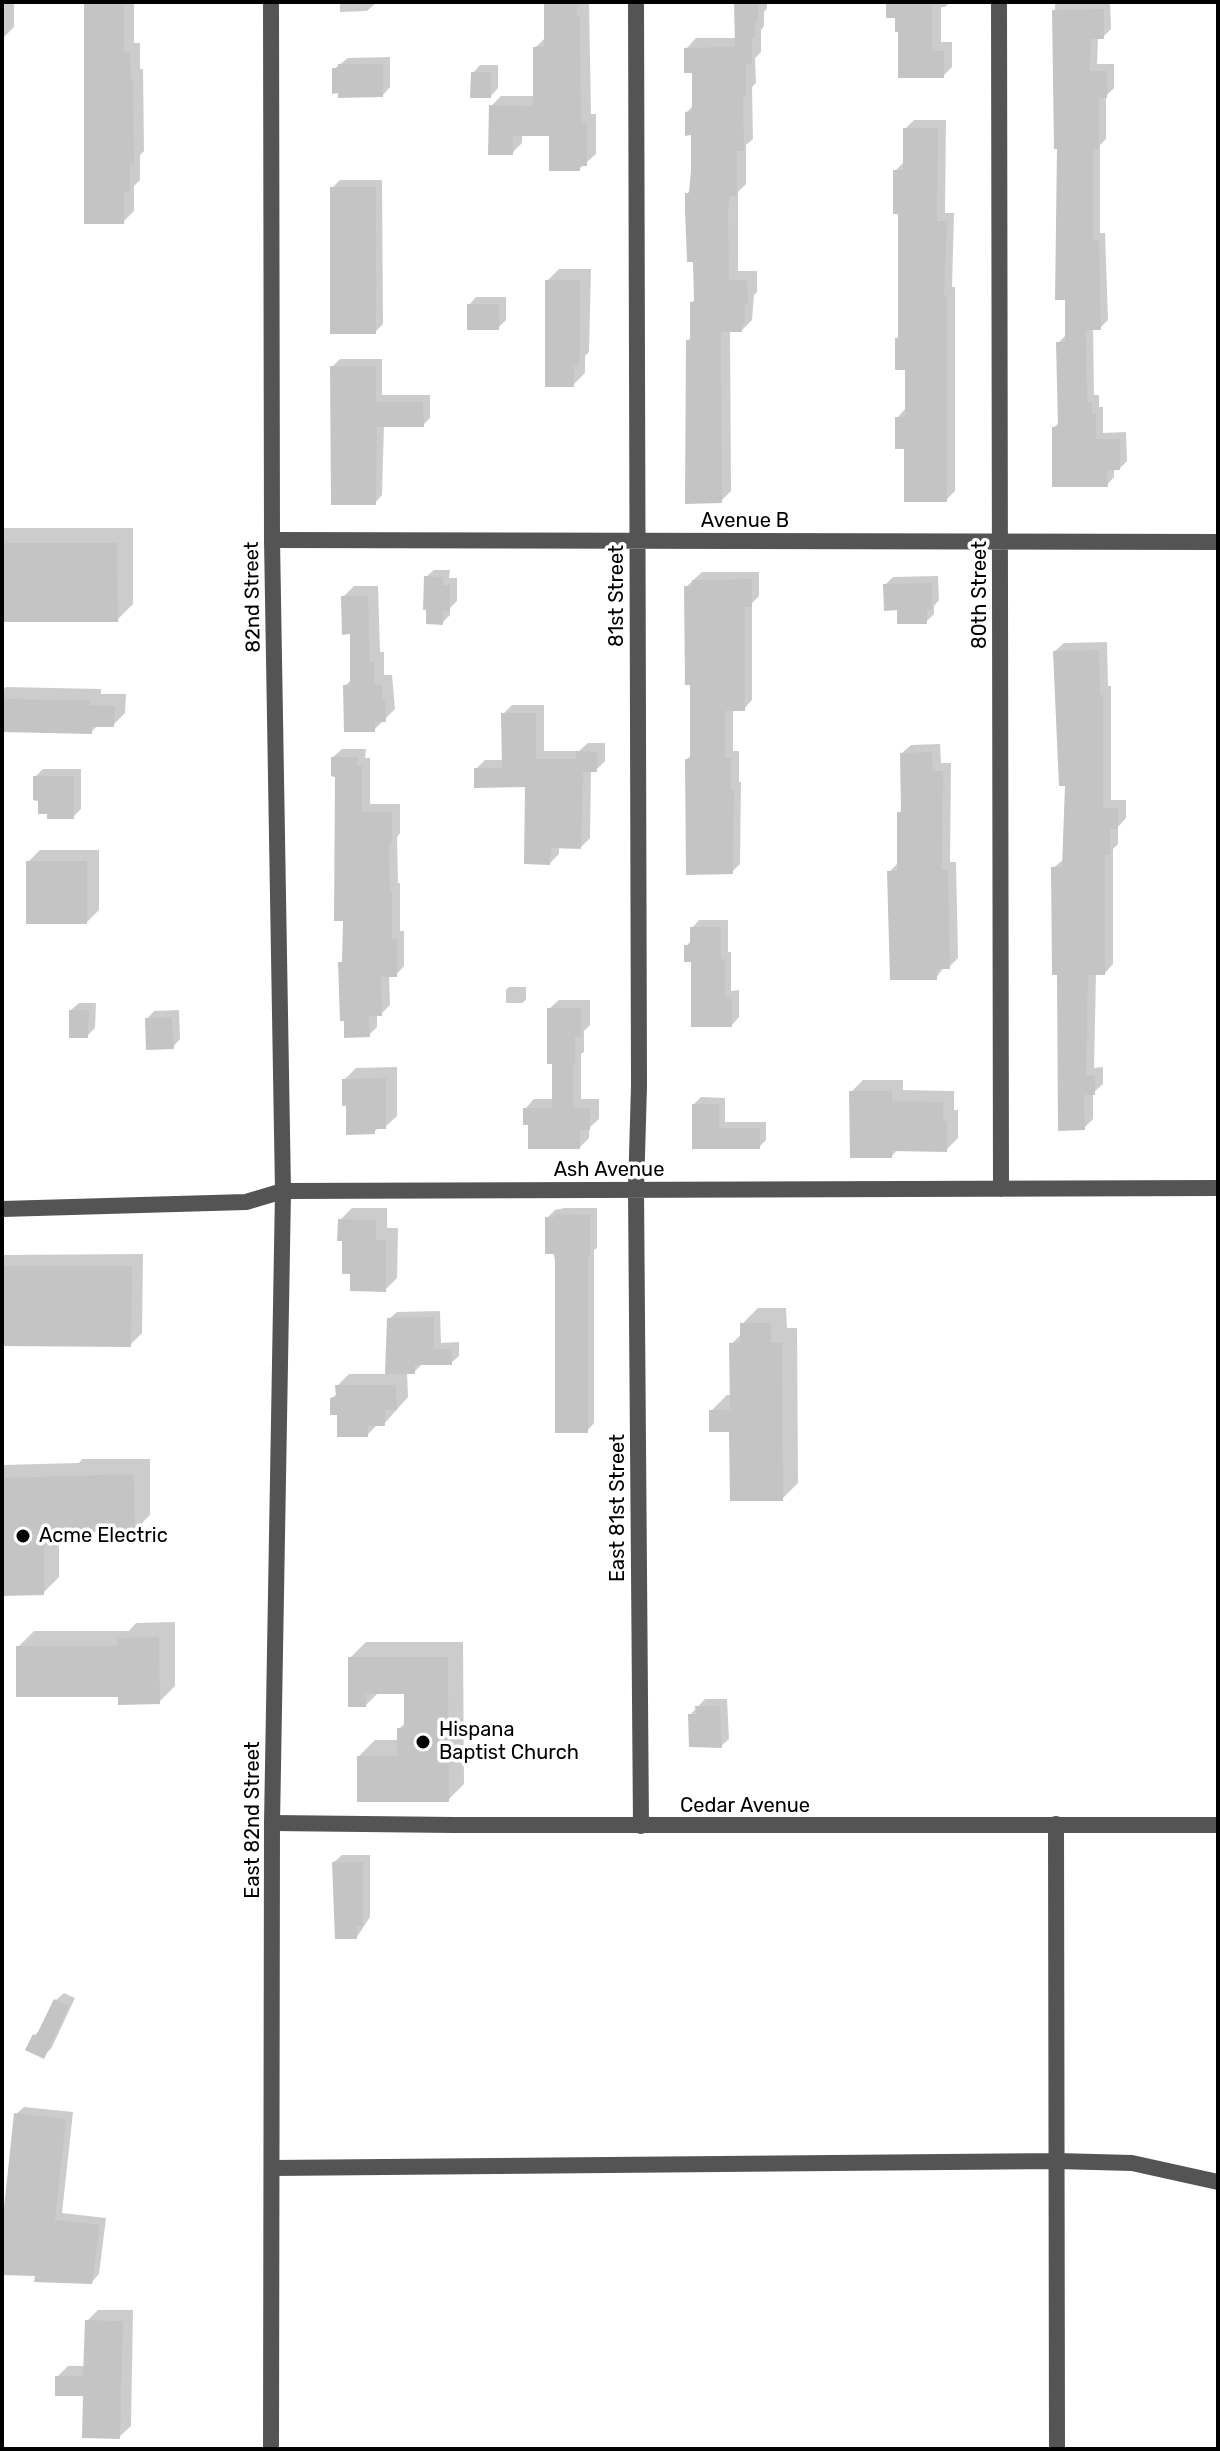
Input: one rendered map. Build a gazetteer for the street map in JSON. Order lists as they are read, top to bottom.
{
  "streets": {
    "street": [
      "Avenue B",
      "80th Street",
      "81st Street",
      "82nd Street",
      "Ash Avenue",
      "East 81st Street",
      "Cedar Avenue",
      "East 82nd Street"
    ]
  },
  "crossings": [
    ["Avenue B", "80th Street"],
    ["Avenue B", "81st Street"],
    ["Avenue B", "82nd Street"],
    ["80th Street", "Ash Avenue"],
    ["81st Street", "Ash Avenue"],
    ["81st Street", "East 81st Street"],
    ["82nd Street", "Ash Avenue"],
    ["82nd Street", "East 82nd Street"],
    ["Ash Avenue", "East 81st Street"],
    ["Ash Avenue", "East 82nd Street"],
    ["East 81st Street", "Cedar Avenue"],
    ["Cedar Avenue", "East 82nd Street"]
  ],
  "places": ["Acme Electric", "Hispana Baptist Church"]
}
